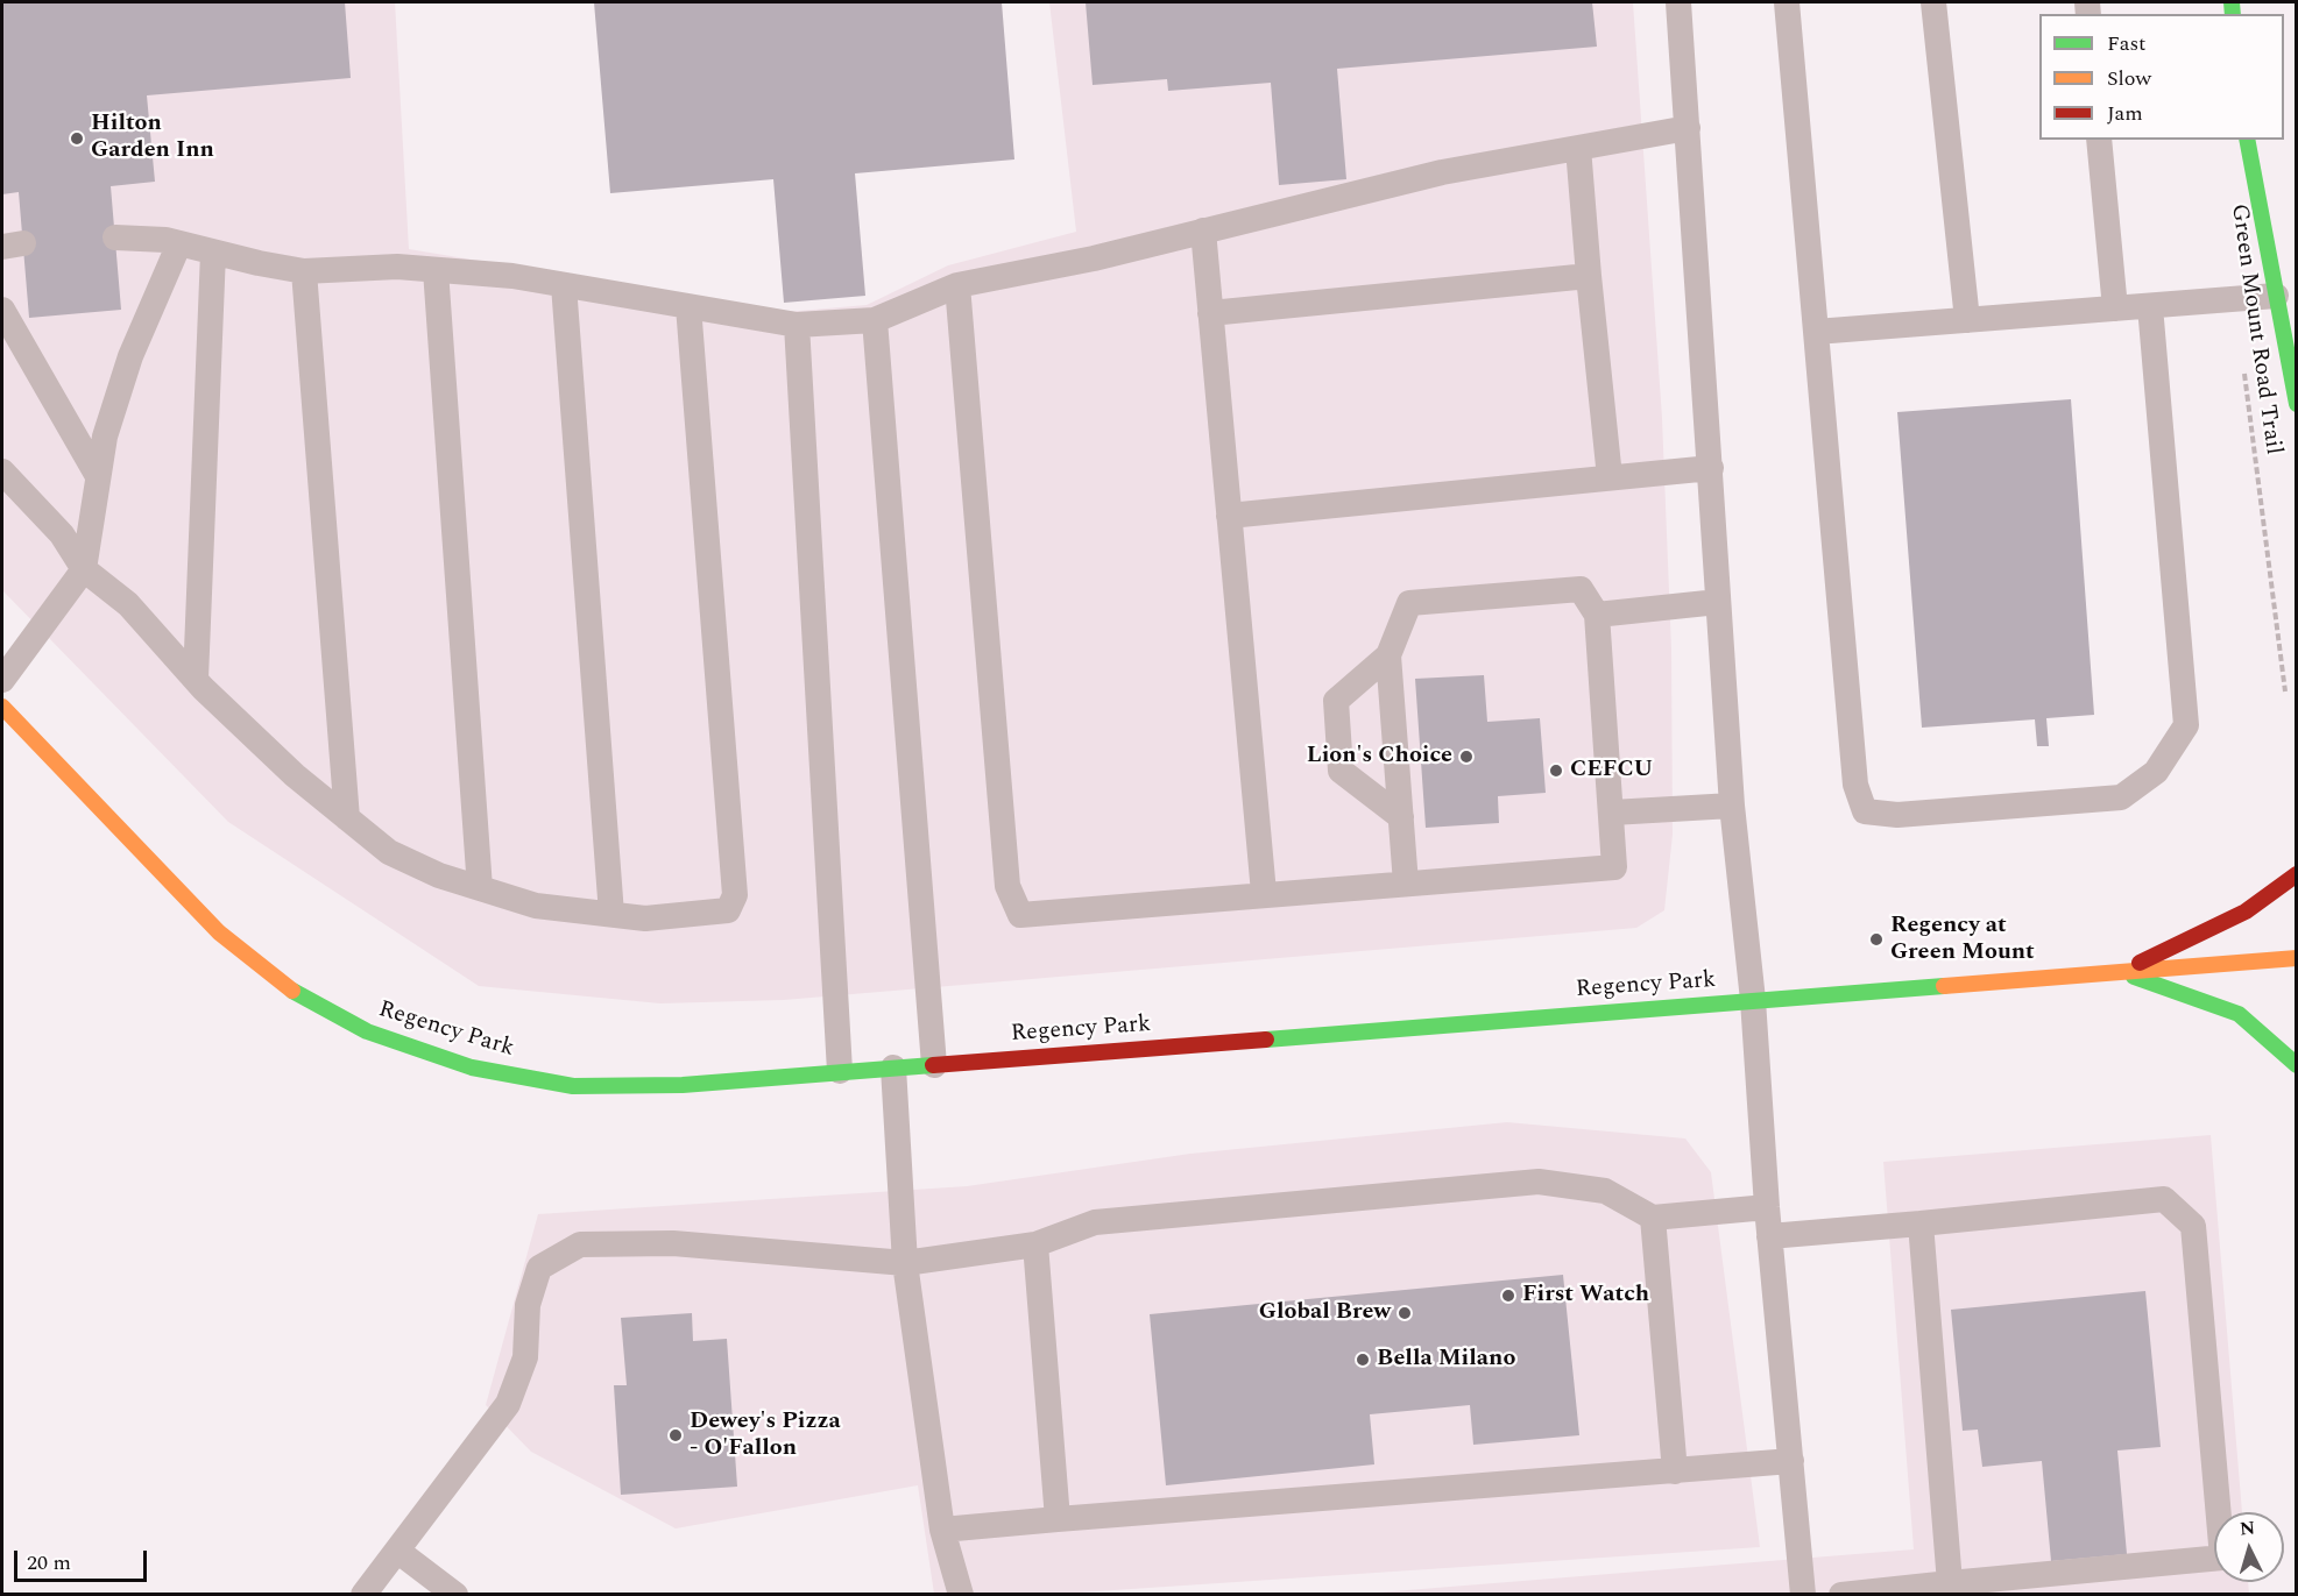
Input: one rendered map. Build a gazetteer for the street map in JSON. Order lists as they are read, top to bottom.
{
  "streets": {
    "street": ["Regency Park"],
    "path": ["Green Mount Road Trail"]
  },
  "places": [
    "Hilton Garden Inn",
    "Lion's Choice",
    "CEFCU",
    "Regency at Green Mount",
    "First Watch",
    "Global Brew",
    "Bella Milano",
    "Dewey's Pizza - O'Fallon"
  ],
  "legend": ["Fast", "Slow", "Jam"],
  "scale_bar": "20 m",
  "north": "top"
}
